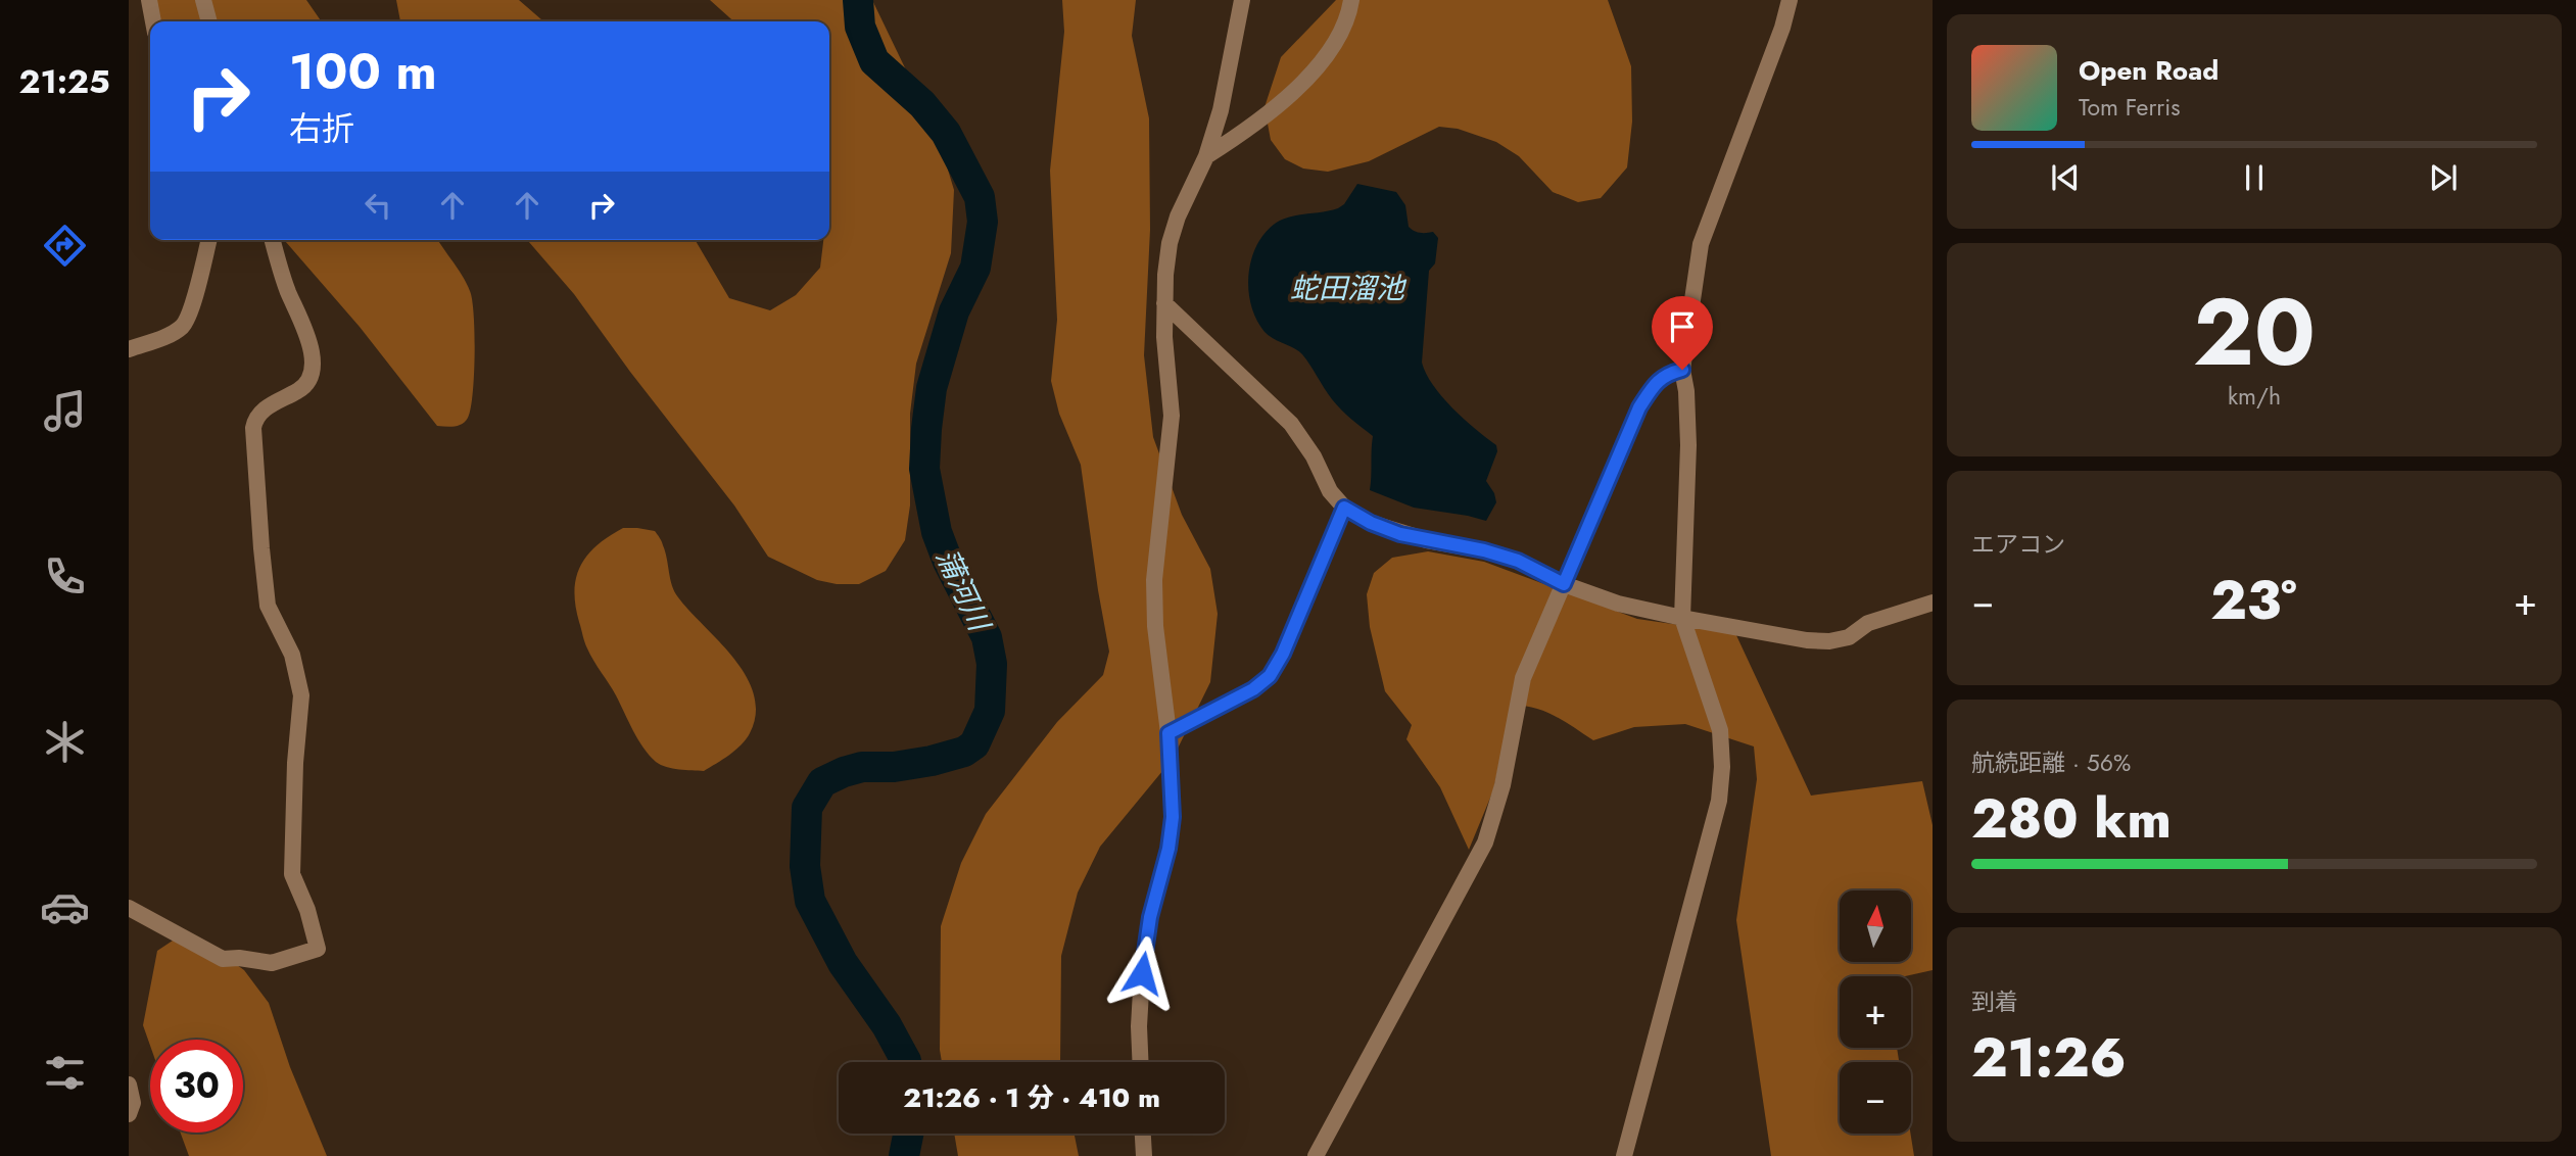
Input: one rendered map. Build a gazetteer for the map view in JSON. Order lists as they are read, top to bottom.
{
  "water": ["蛇田溜池", "蒲河川"],
  "north": "top",
  "page": {
    "tabs": "21:25",
    "turn": ["100 m", "右折"],
    "song": ["Open Road", "Tom Ferris"],
    "tile": [
      ["20", "km/h"],
      "エアコン",
      ["航続距離 · 56%", "280 km"],
      ["到着", "21:26"]
    ],
    "heat": ["−", "23°", "+"],
    "map_buttons": ["+", "−"],
    "limit": "30",
    "trip": "21:26 · 1 分 · 410 m"
  }
}
